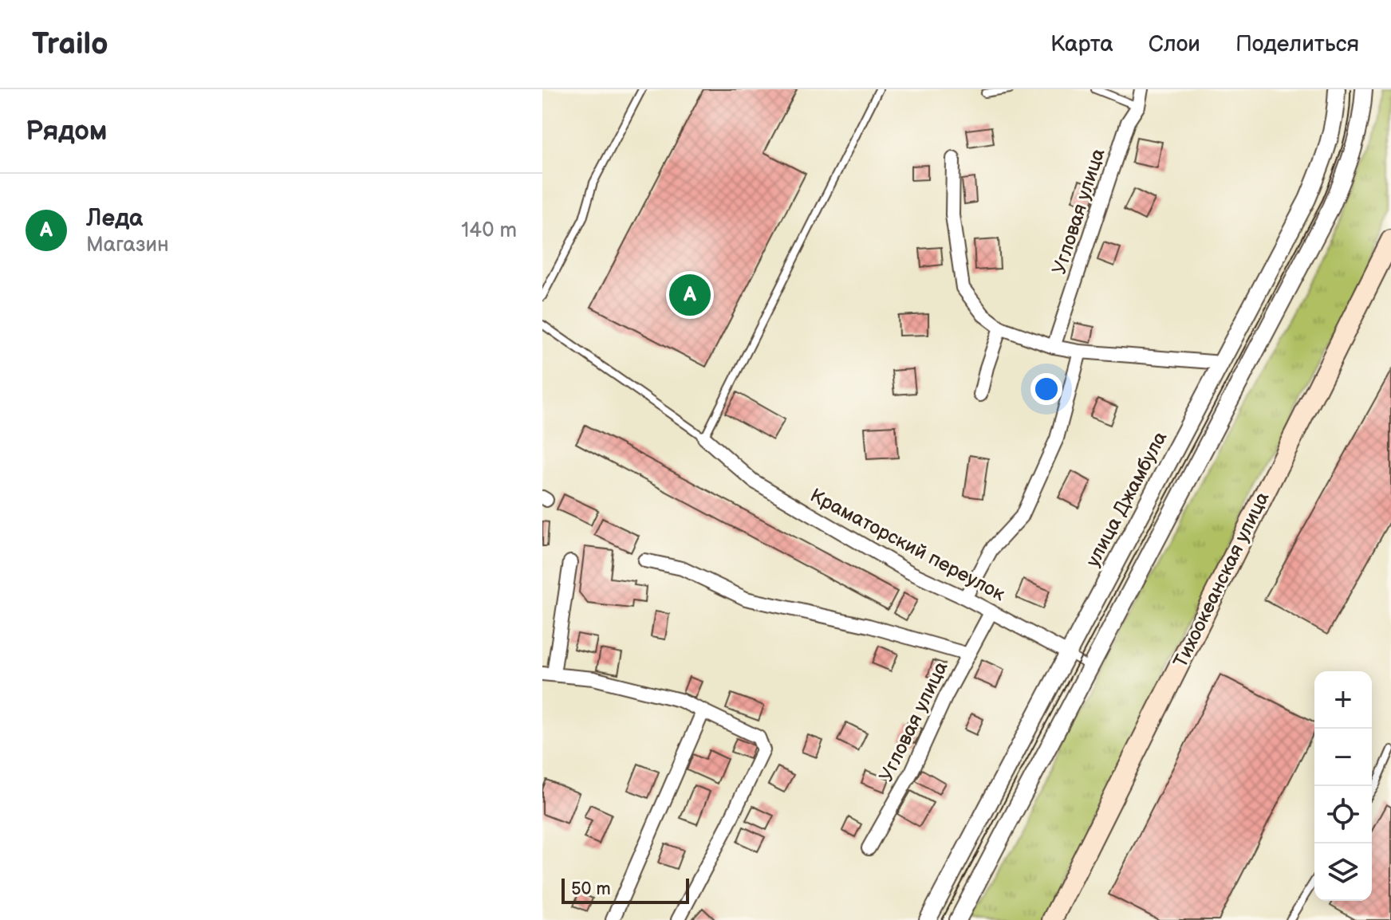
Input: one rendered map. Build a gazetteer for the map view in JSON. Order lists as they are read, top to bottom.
{
  "streets": {
    "main road": ["Тихоокеанская улица"],
    "street": ["Угловая улица", "улица Джамбула", "Краматорский переулок"]
  },
  "crossings": [
    ["Угловая улица", "Краматорский переулок"],
    ["улица Джамбула", "Краматорский переулок"]
  ],
  "scale_bar": "50 m",
  "page": {
    "header": "Trailo",
    "nav": ["Карта", "Слои", "Поделиться"],
    "heading": "Рядом",
    "list": [
      {
        "mark": "A",
        "name": "Леда",
        "note": "Магазин",
        "value": "140 m"
      }
    ],
    "pins": "A",
    "map_buttons": ["+", "−"],
    "scale": "50 m"
  }
}
